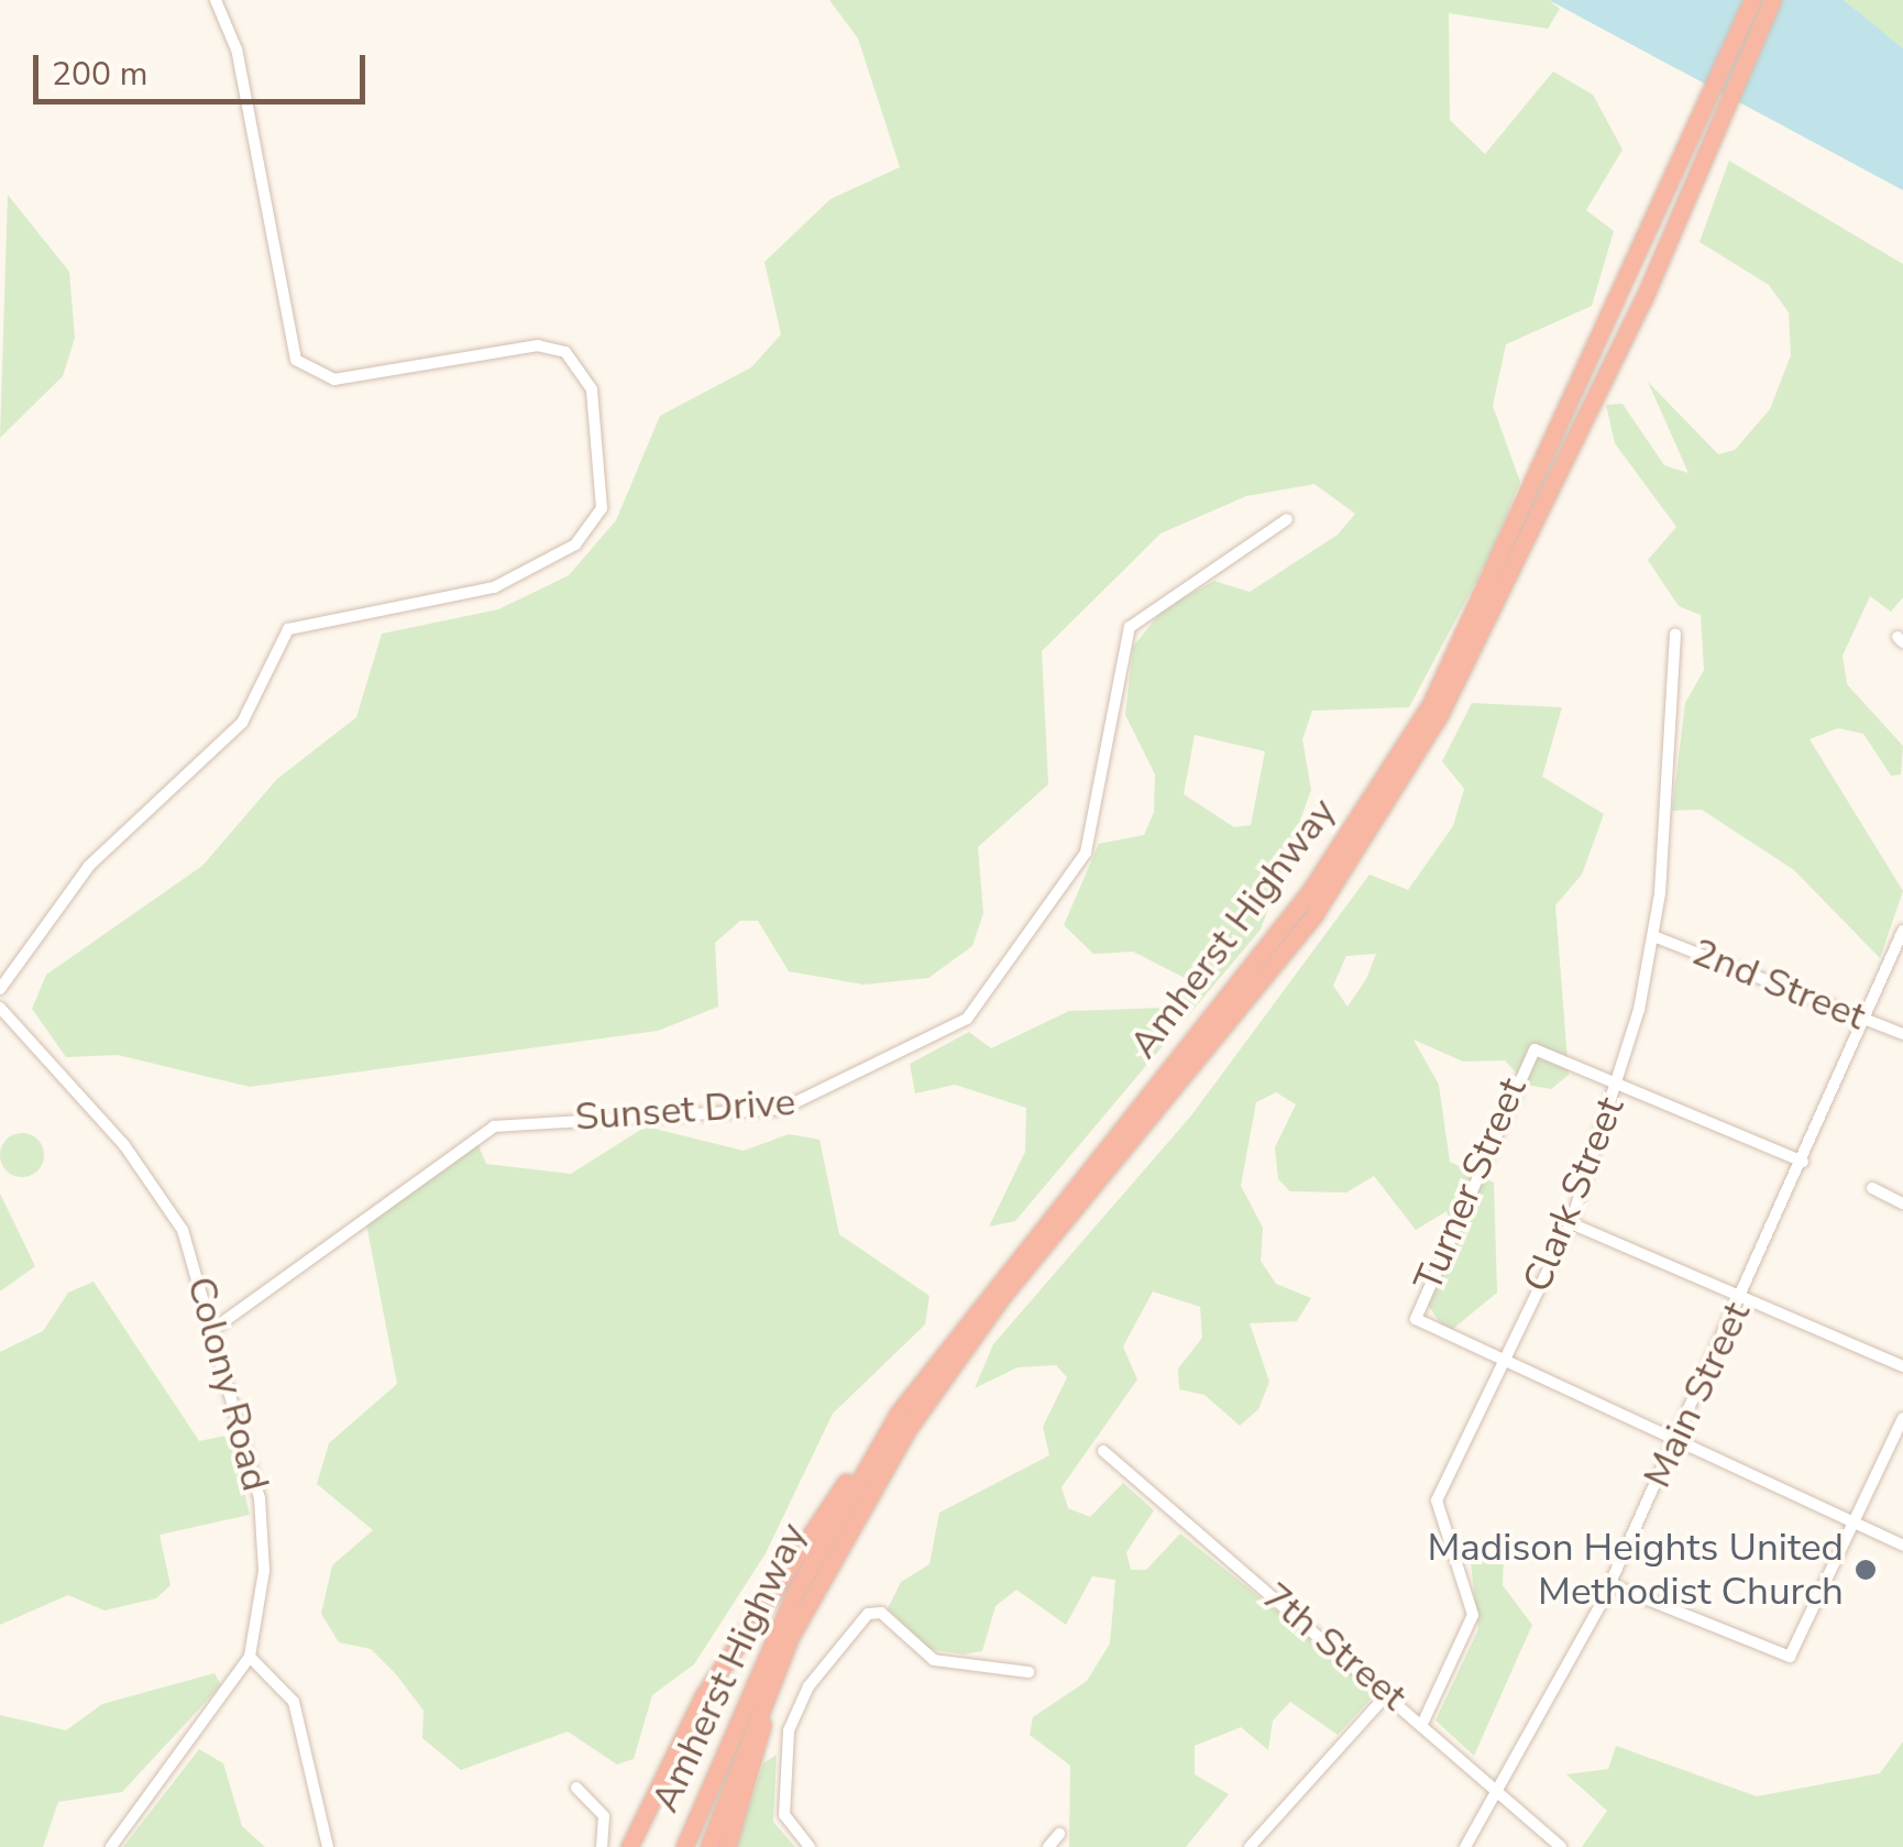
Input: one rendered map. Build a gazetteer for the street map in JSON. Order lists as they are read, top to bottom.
{
  "streets": {
    "highway": ["Amherst Highway"],
    "street": [
      "2nd Street",
      "Sunset Drive",
      "Turner Street",
      "Clark Street",
      "Colony Road",
      "Main Street",
      "7th Street"
    ]
  },
  "crossings": [
    ["2nd Street", "Clark Street"],
    ["2nd Street", "Main Street"],
    ["Sunset Drive", "Colony Road"],
    ["Turner Street", "Clark Street"],
    ["Clark Street", "7th Street"],
    ["Main Street", "7th Street"]
  ],
  "places": ["Madison Heights United Methodist Church"],
  "scale_bar": "200 m"
}
